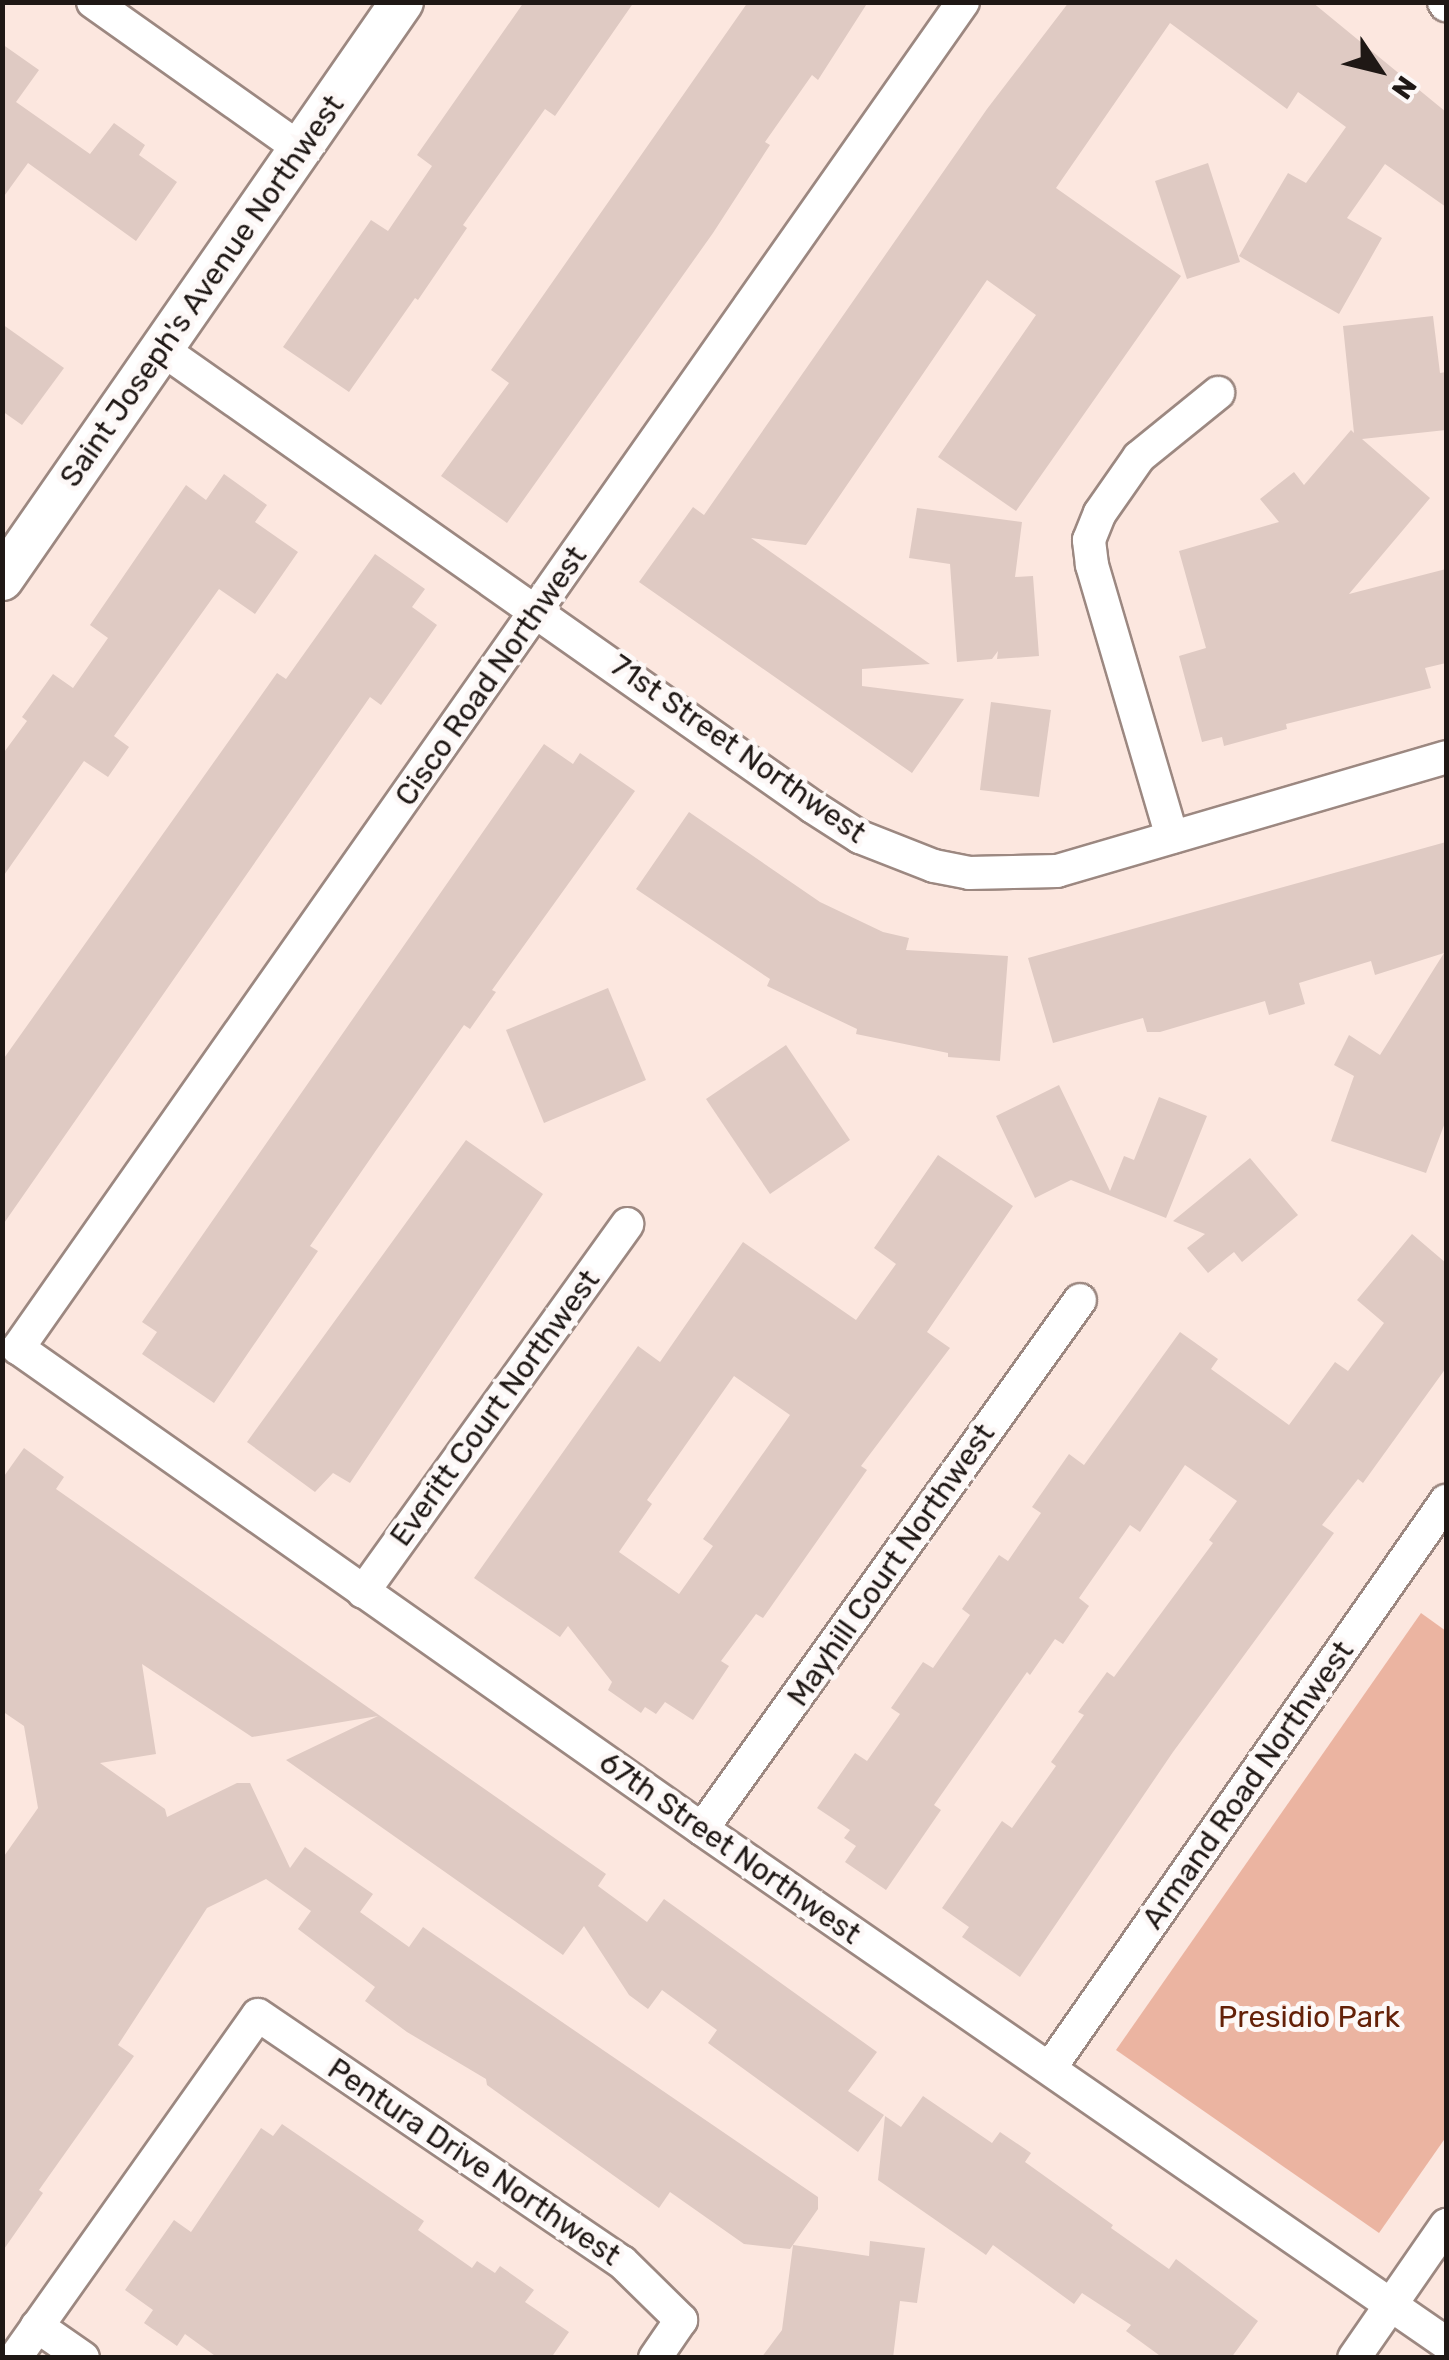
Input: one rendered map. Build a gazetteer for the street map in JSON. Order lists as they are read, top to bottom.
{
  "streets": {
    "street": [
      "Saint Joseph's Avenue Northwest",
      "Cisco Road Northwest",
      "71st Street Northwest",
      "Everitt Court Northwest",
      "Mayhill Court Northwest",
      "Armand Road Northwest",
      "67th Street Northwest",
      "Pentura Drive Northwest"
    ]
  },
  "crossings": [
    ["Saint Joseph's Avenue Northwest", "71st Street Northwest"],
    ["Cisco Road Northwest", "71st Street Northwest"],
    ["Cisco Road Northwest", "67th Street Northwest"],
    ["Everitt Court Northwest", "67th Street Northwest"],
    ["Mayhill Court Northwest", "67th Street Northwest"],
    ["Armand Road Northwest", "67th Street Northwest"]
  ],
  "parks": ["Presidio Park"],
  "north": "bottom right"
}
